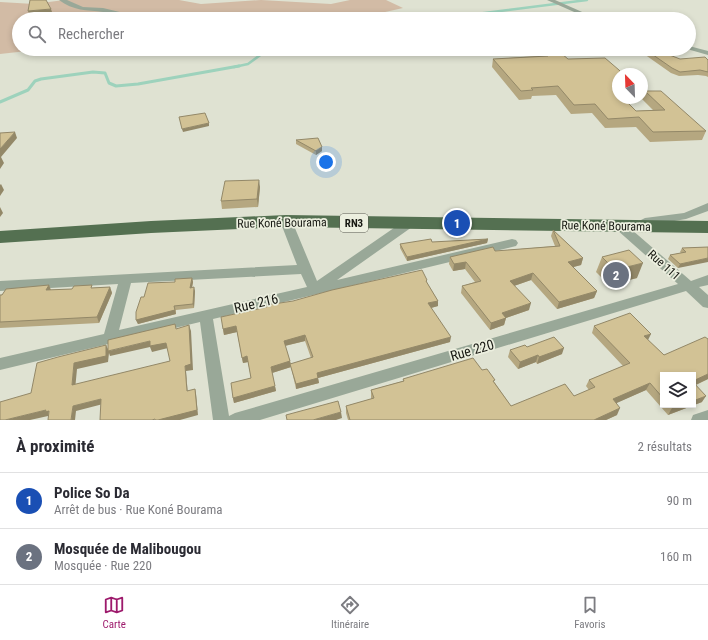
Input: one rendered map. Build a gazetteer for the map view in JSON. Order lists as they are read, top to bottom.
{
  "streets": {
    "highway": ["Rue Koné Bourama", "RN3"],
    "street": ["Rue 111", "Rue 216", "Rue 220"]
  },
  "crossings": [
    ["Rue Koné Bourama", "Rue 111"],
    ["Rue 111", "Rue 220"]
  ],
  "north": "top left",
  "page": {
    "search": "Rechercher",
    "pins": ["1", "2"],
    "heading": ["À proximité", "2 résultats"],
    "list": [
      {
        "mark": "1",
        "name": "Police So Da",
        "note": "Arrêt de bus · Rue Koné Bourama",
        "value": "90 m"
      },
      {
        "mark": "2",
        "name": "Mosquée de Malibougou",
        "note": "Mosquée · Rue 220",
        "value": "160 m"
      }
    ],
    "nav": ["Carte", "Itinéraire", "Favoris"]
  }
}
